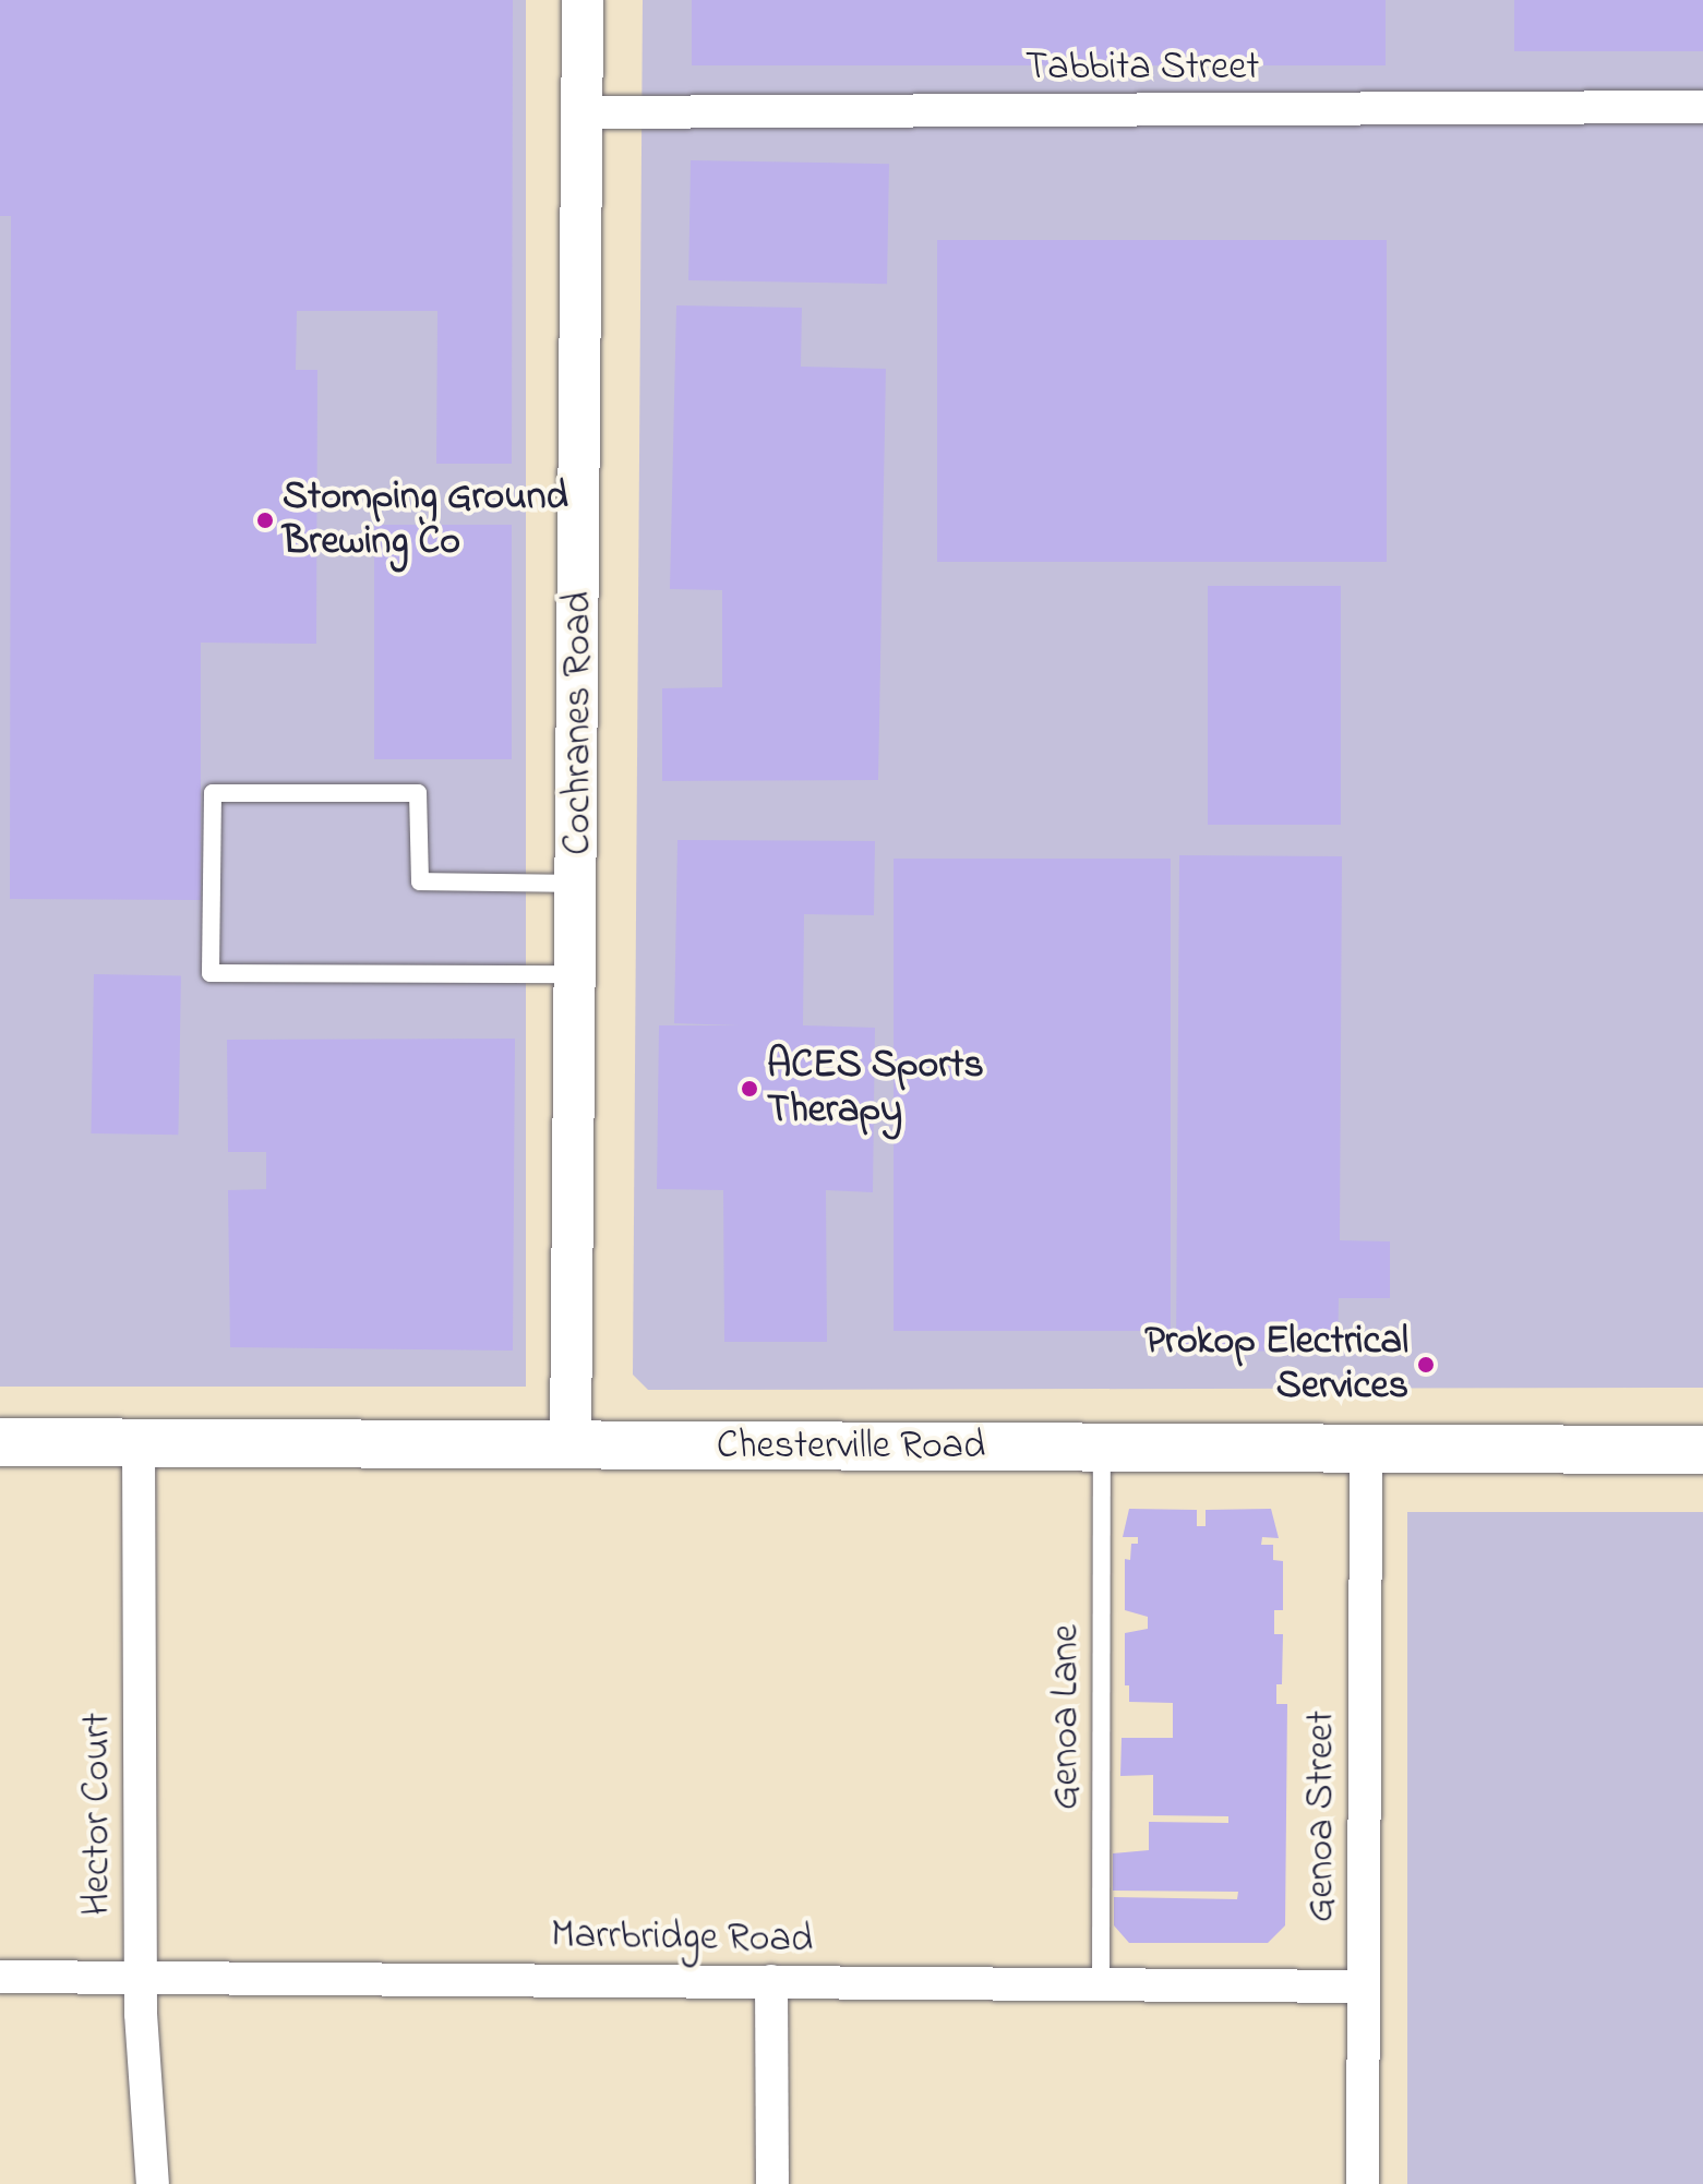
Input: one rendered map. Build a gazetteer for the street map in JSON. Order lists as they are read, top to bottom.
{
  "streets": {
    "main road": ["Chesterville Road"],
    "street": [
      "Tabbita Street",
      "Cochranes Road",
      "Hector Court",
      "Genoa Street",
      "Marrbridge Road"
    ],
    "lane": ["Genoa Lane"]
  },
  "crossings": [
    ["Tabbita Street", "Cochranes Road"],
    ["Cochranes Road", "Chesterville Road"],
    ["Chesterville Road", "Genoa Lane"],
    ["Chesterville Road", "Hector Court"],
    ["Chesterville Road", "Genoa Street"],
    ["Genoa Lane", "Marrbridge Road"],
    ["Hector Court", "Marrbridge Road"],
    ["Genoa Street", "Marrbridge Road"]
  ],
  "places": ["Stomping Ground Brewing Co", "ACES Sports Therapy", "Prokop Electrical Services"]
}
